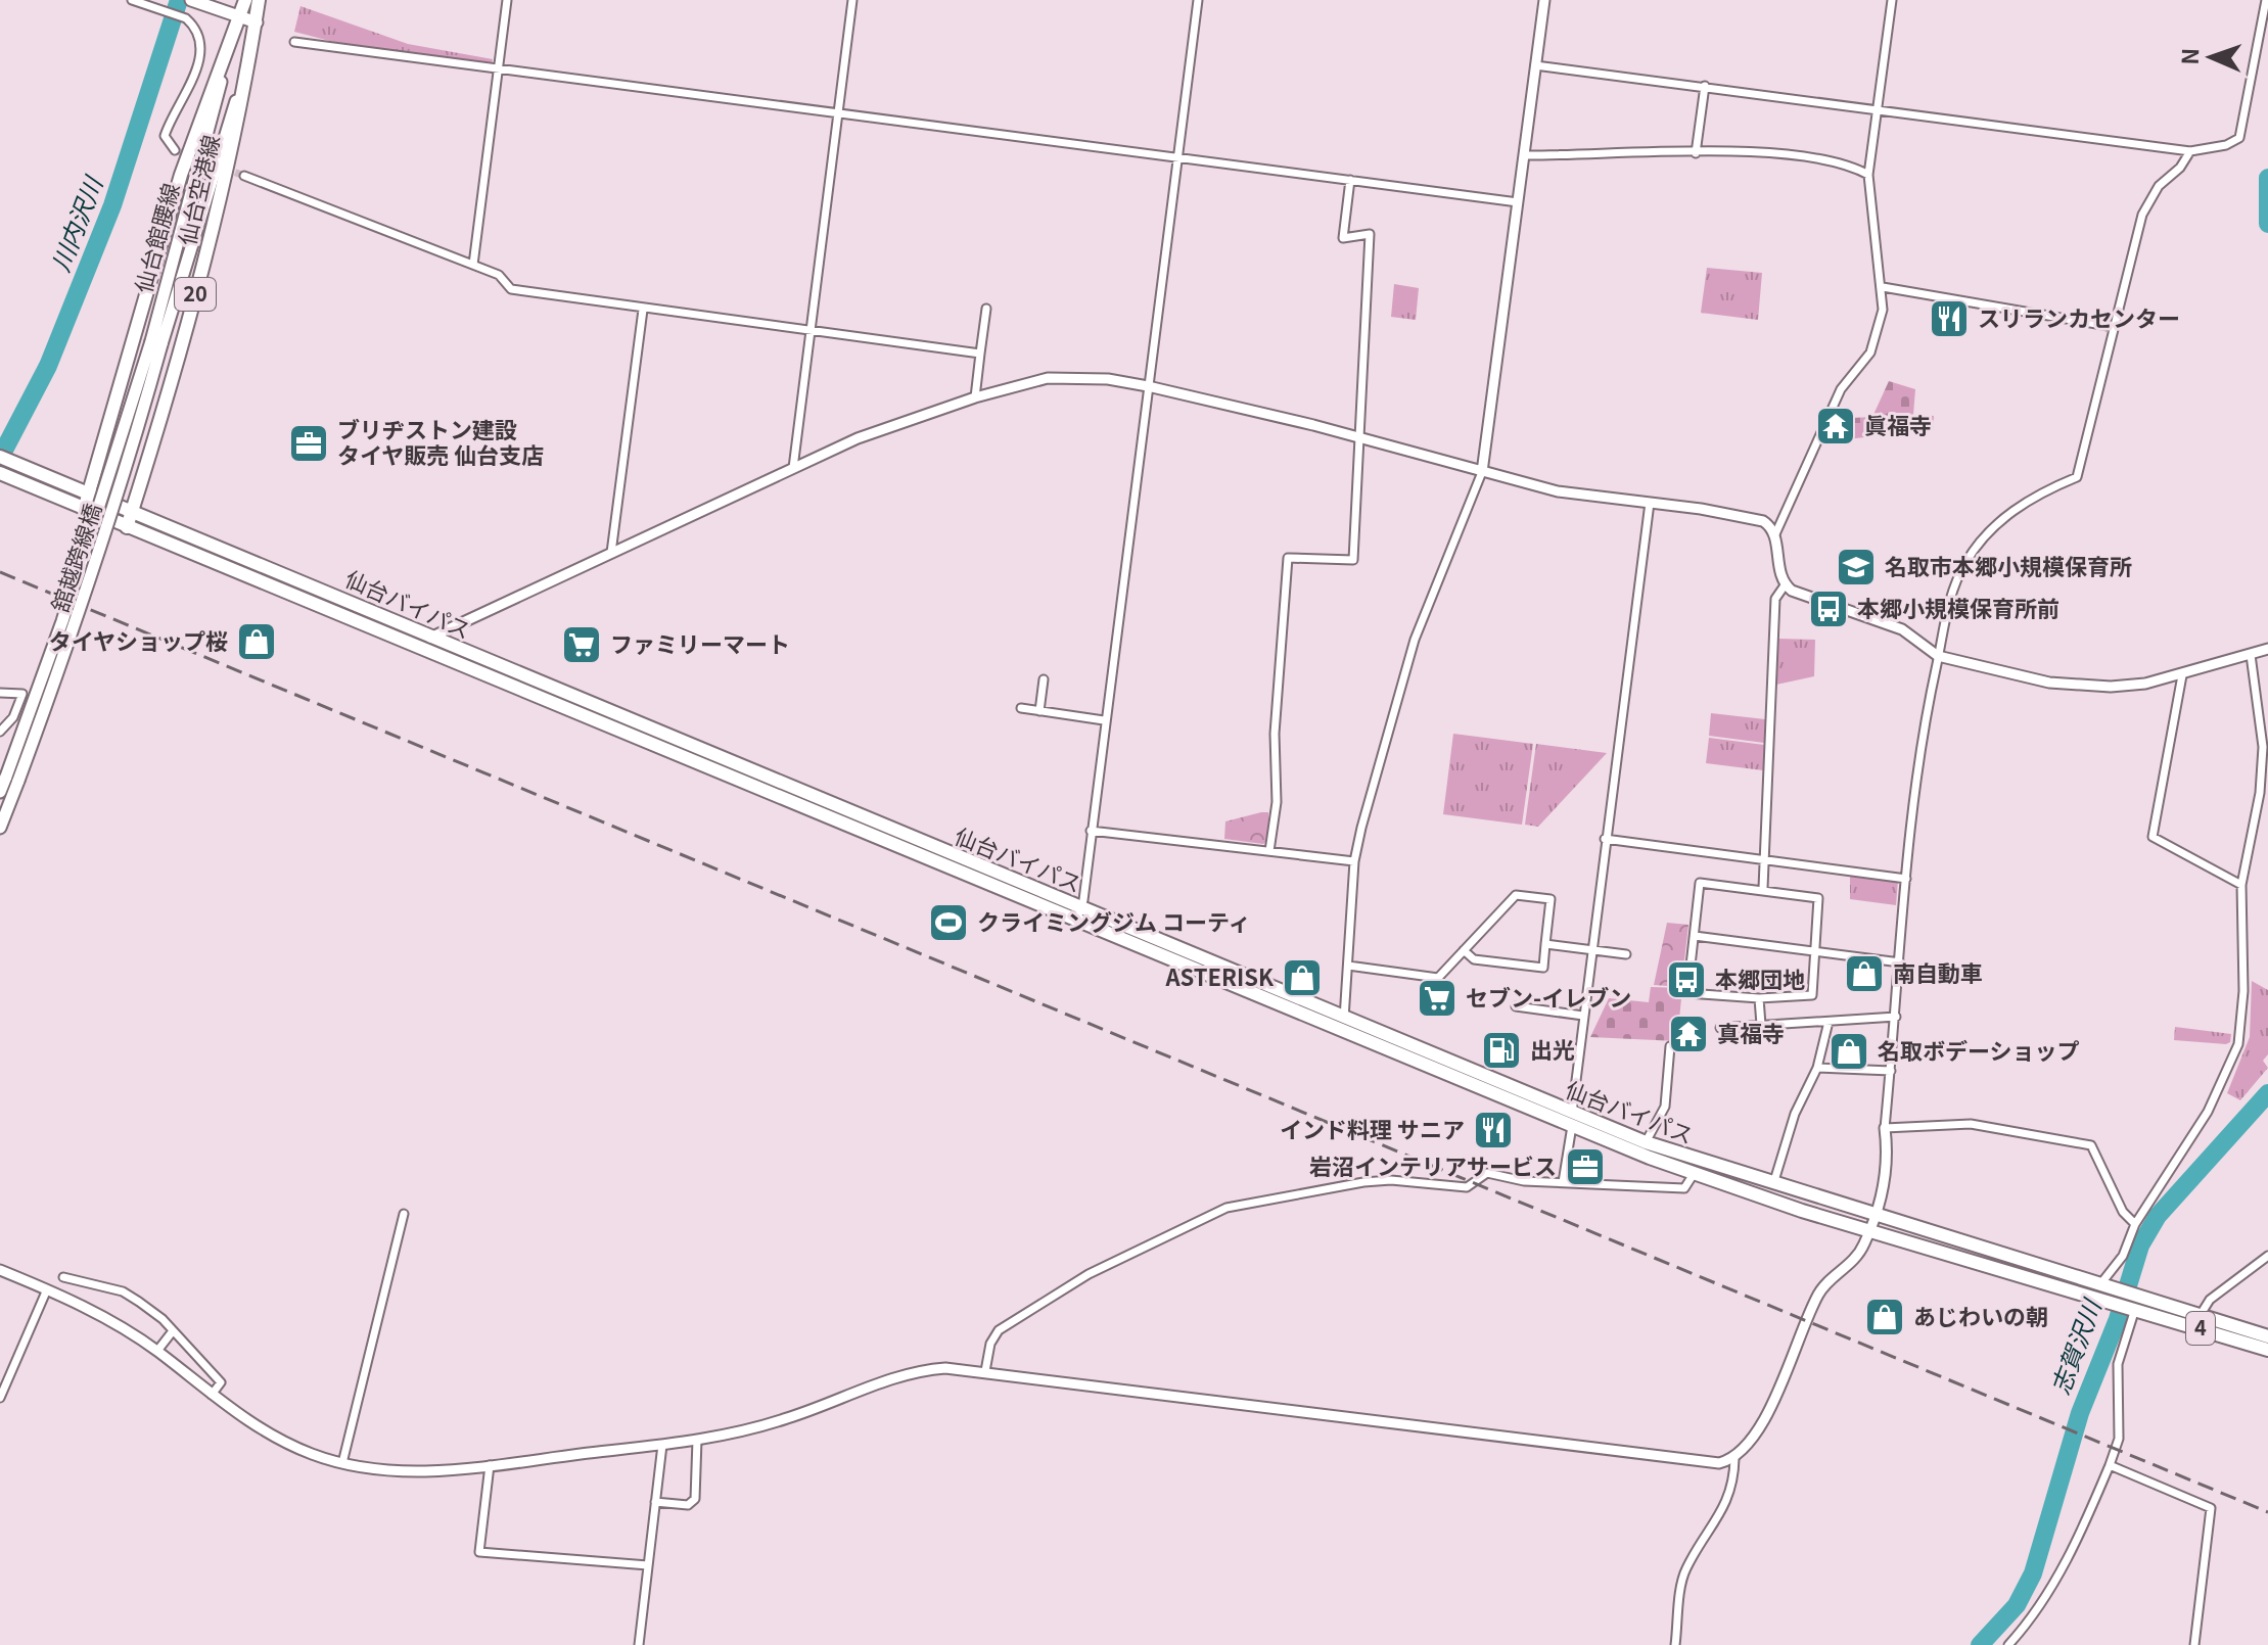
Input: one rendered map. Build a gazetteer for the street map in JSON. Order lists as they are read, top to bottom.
{
  "streets": {
    "main road": [
      "仙台空港線",
      "仙台館腰線",
      "20",
      "舘越跨線橋",
      "仙台バイパス",
      "4"
    ]
  },
  "crossings": [
    ["仙台空港線", "仙台館腰線"],
    ["仙台空港線", "仙台バイパス"],
    ["仙台館腰線", "舘越跨線橋"]
  ],
  "water": ["川内沢川", "志賀沢川"],
  "places": {
    "restaurant": ["スリランカセンター", "インド料理 サニア"],
    "temple": ["眞福寺", "真福寺"],
    "office": ["ブリヂストン建設 タイヤ販売 仙台支店", "岩沼インテリアサービス"],
    "school or university": ["名取市本郷小規模保育所"],
    "bus stop": ["本郷小規模保育所前", "本郷団地"],
    "shop": [
      "タイヤショップ桜",
      "南自動車",
      "ASTERISK",
      "名取ボデーショップ",
      "あじわいの朝"
    ],
    "supermarket": ["ファミリーマート", "セブン-イレブン"],
    "sports": ["クライミングジム コーティ"],
    "fuel station": ["出光"]
  },
  "north": "left"
}
